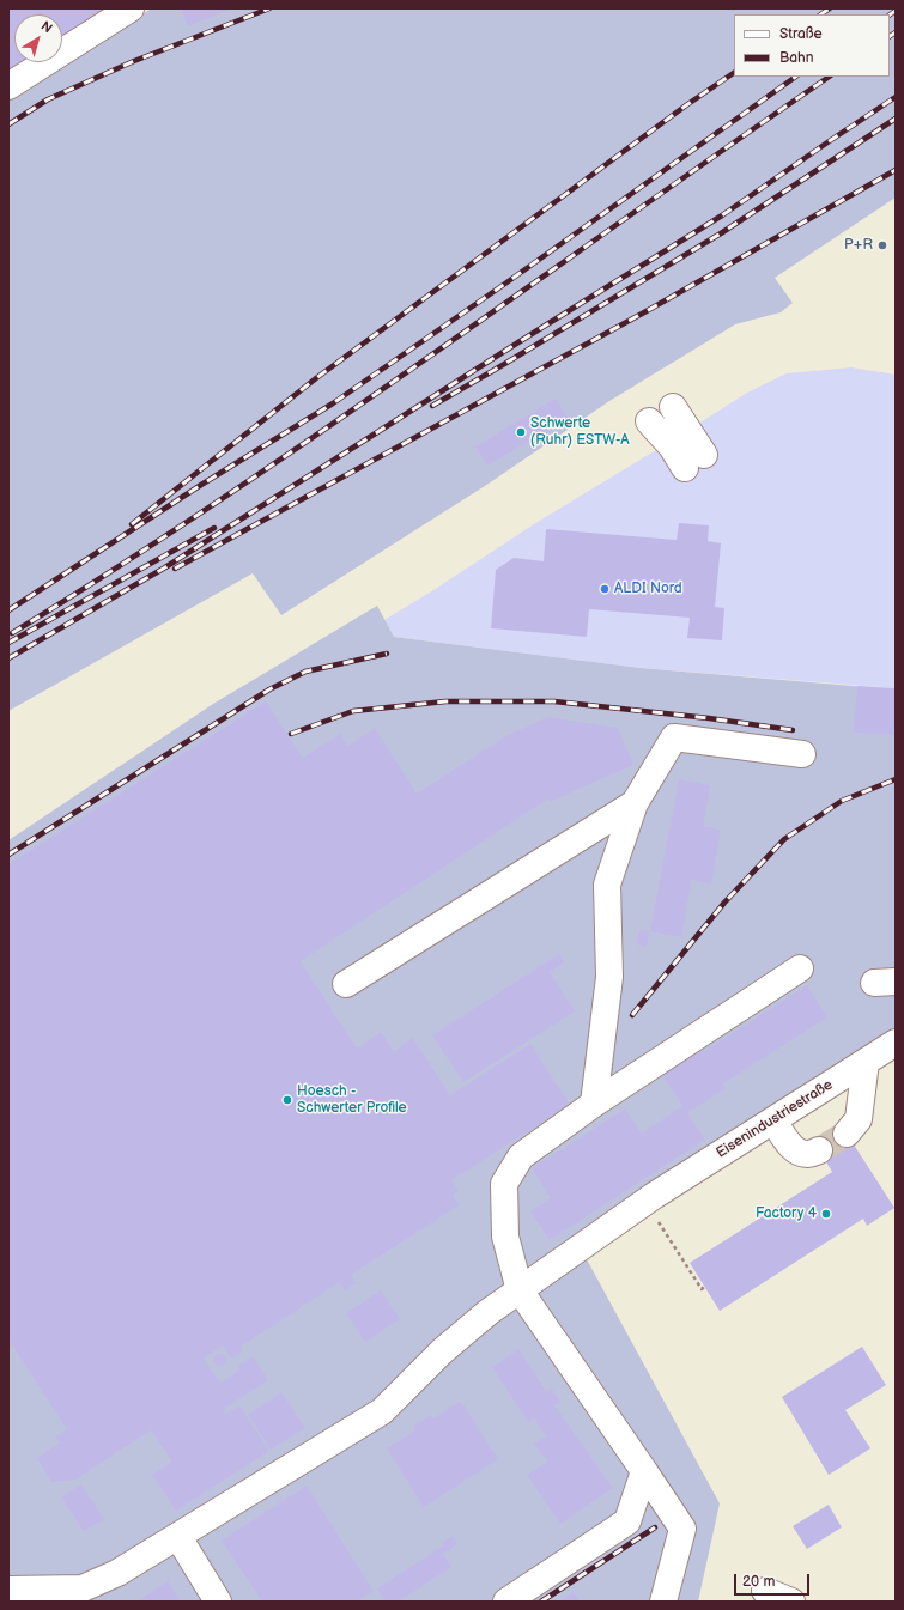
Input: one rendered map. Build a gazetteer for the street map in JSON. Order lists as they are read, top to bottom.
{
  "streets": {
    "street": ["Eisenindustriestraße"]
  },
  "places": [
    "P+R",
    "Schwerte (Ruhr) ESTW-A",
    "ALDI Nord",
    "Hoesch - Schwerter Profile",
    "Factory 4"
  ],
  "legend": ["Straße", "Bahn"],
  "scale_bar": "20 m",
  "north": "top right"
}
